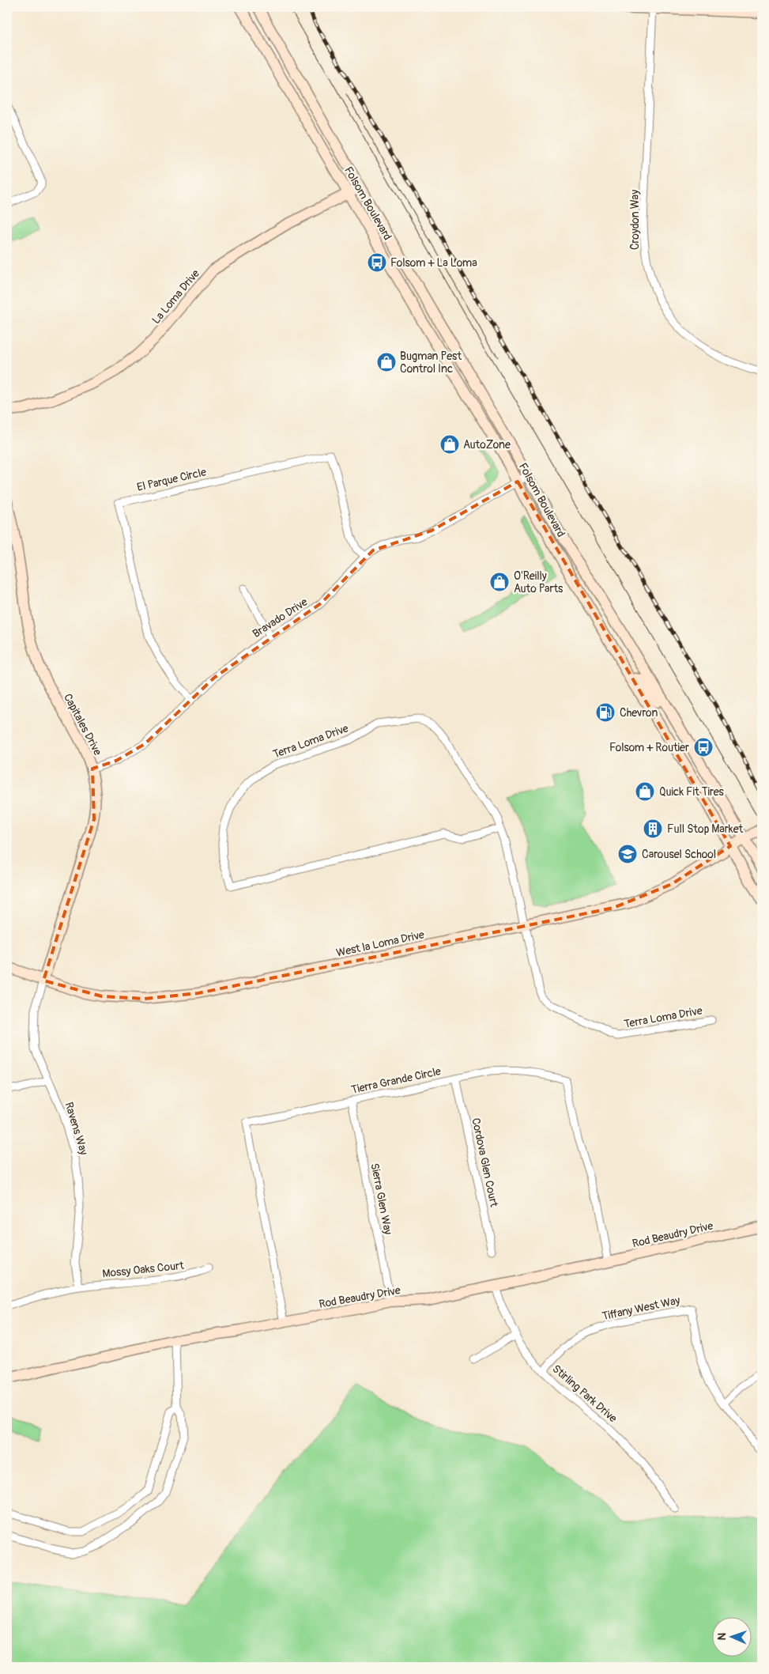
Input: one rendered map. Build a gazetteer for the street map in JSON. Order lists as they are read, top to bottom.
{
  "streets": {
    "street": [
      "Folsom Boulevard",
      "Croydon Way",
      "La Loma Drive",
      "El Parque Circle",
      "Bravado Drive",
      "Capitales Drive",
      "Terra Loma Drive",
      "West la Loma Drive",
      "Tierra Grande Circle",
      "Ravens Way",
      "Cordova Glen Court",
      "Sierra Glen Way",
      "Rod Beaudry Drive",
      "Mossy Oaks Court",
      "Tiffany West Way",
      "Stirling Park Drive"
    ]
  },
  "crossings": [
    ["Folsom Boulevard", "La Loma Drive"],
    ["Folsom Boulevard", "Bravado Drive"],
    ["Folsom Boulevard", "West la Loma Drive"],
    ["El Parque Circle", "Bravado Drive"],
    ["Bravado Drive", "Capitales Drive"],
    ["Capitales Drive", "West la Loma Drive"],
    ["Capitales Drive", "Ravens Way"],
    ["Terra Loma Drive", "West la Loma Drive"],
    ["West la Loma Drive", "Ravens Way"],
    ["Tierra Grande Circle", "Cordova Glen Court"],
    ["Tierra Grande Circle", "Sierra Glen Way"],
    ["Tierra Grande Circle", "Rod Beaudry Drive"],
    ["Ravens Way", "Mossy Oaks Court"],
    ["Sierra Glen Way", "Rod Beaudry Drive"],
    ["Rod Beaudry Drive", "Stirling Park Drive"],
    ["Tiffany West Way", "Stirling Park Drive"]
  ],
  "places": {
    "bus stop": ["Folsom + La Loma", "Folsom + Routier"],
    "shop": [
      "Bugman Pest Control Inc",
      "AutoZone",
      "O'Reilly Auto Parts",
      "Quick Fit Tires"
    ],
    "fuel station": ["Chevron"],
    "building": ["Full Stop Market"],
    "school or university": ["Carousel School"]
  },
  "north": "left"
}
